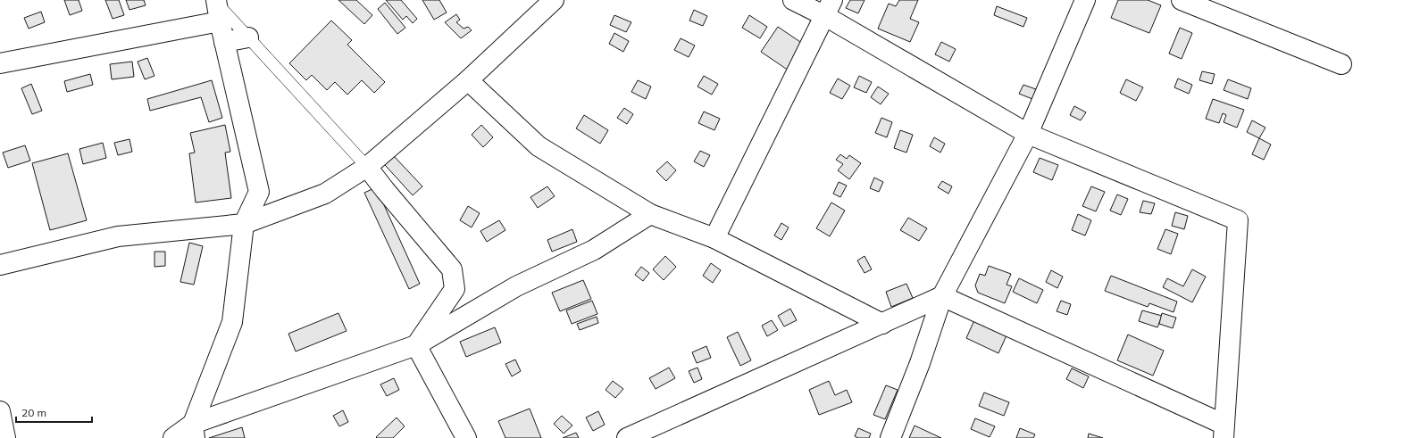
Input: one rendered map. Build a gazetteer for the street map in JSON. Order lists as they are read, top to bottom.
{
  "scale_bar": "20 m"
}
